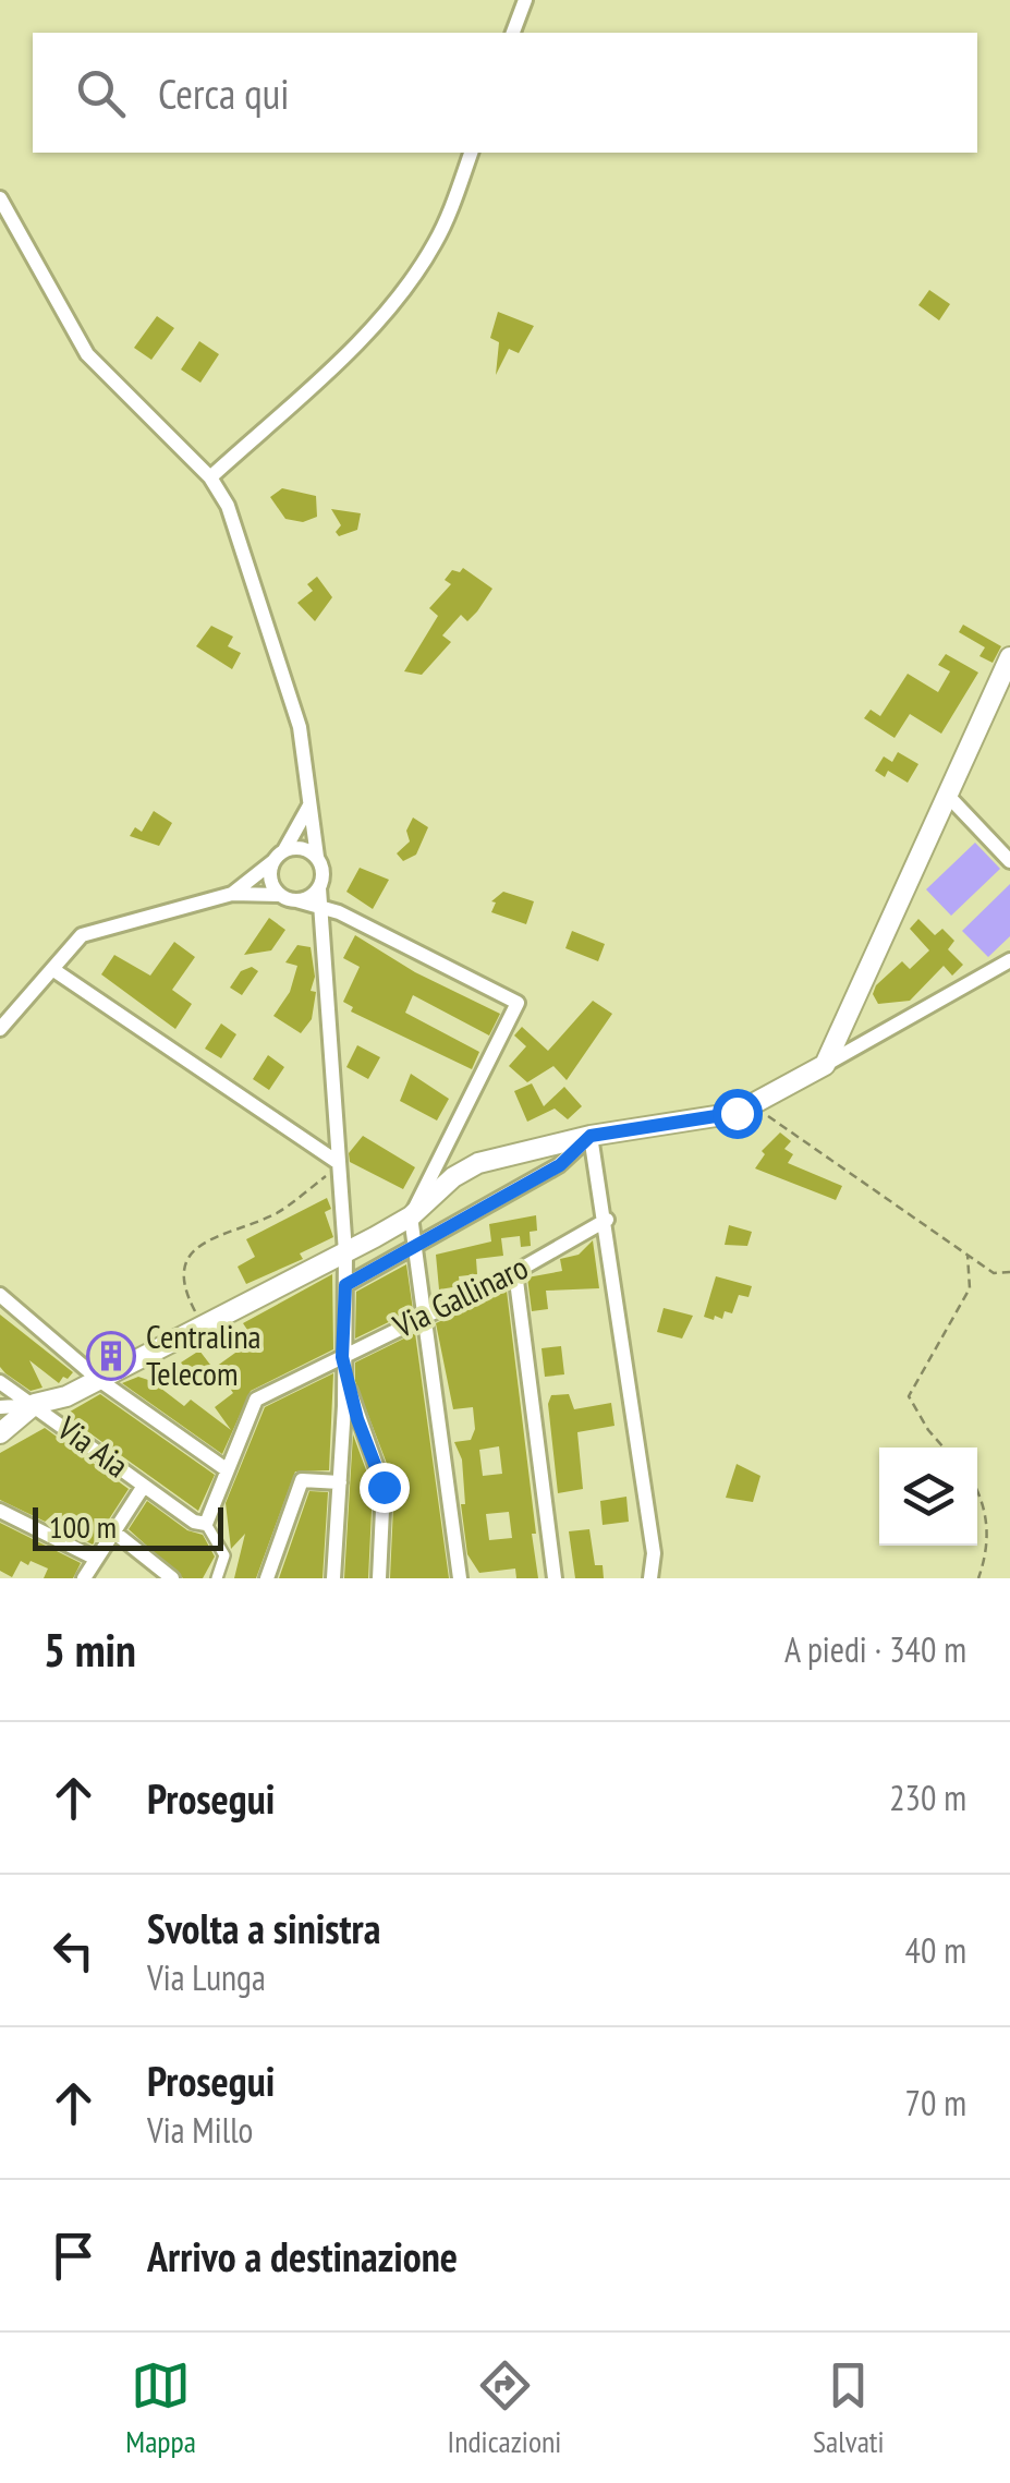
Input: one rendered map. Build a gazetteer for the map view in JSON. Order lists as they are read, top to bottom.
{
  "streets": {
    "street": ["Via Gallinaro", "Via Aia"]
  },
  "crossings": [
    ["Via Gallinaro", "Via Aia"]
  ],
  "places": {
    "building": ["Centralina Telecom"]
  },
  "scale_bar": "100 m",
  "page": {
    "search": "Cerca qui",
    "scale": "100 m",
    "heading": ["5 min", "A piedi · 340 m"],
    "list": [
      ["Prosegui", "230 m"],
      ["Svolta a sinistra", "Via Lunga", "40 m"],
      ["Prosegui", "Via Millo", "70 m"],
      "Arrivo a destinazione"
    ],
    "nav": ["Mappa", "Indicazioni", "Salvati"]
  }
}
